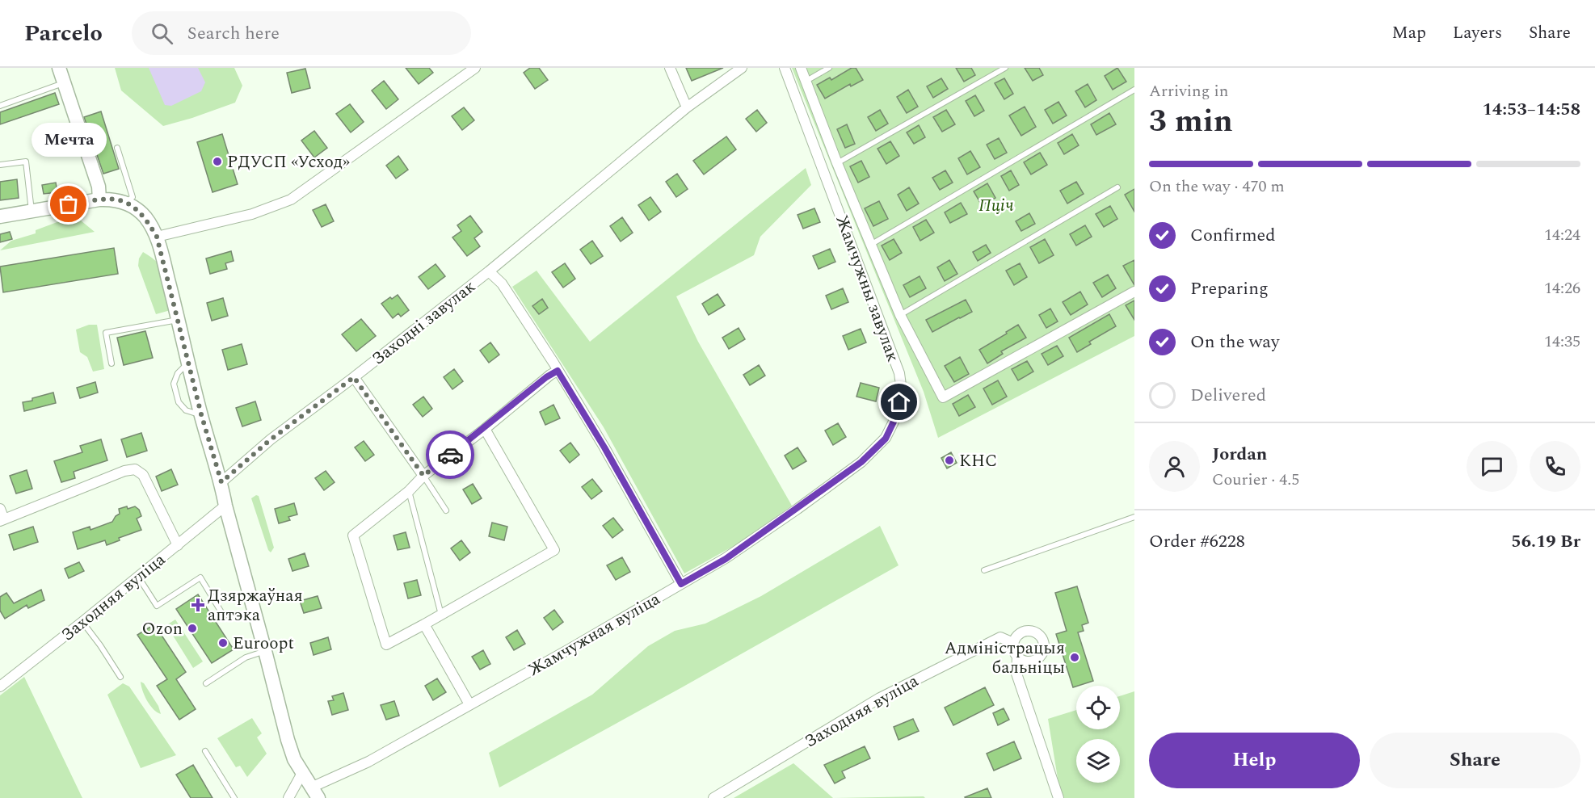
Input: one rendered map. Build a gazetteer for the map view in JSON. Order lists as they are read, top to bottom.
{
  "streets": {
    "street": [
      "Жамчужны завулак",
      "Заходні завулак",
      "Заходняя вуліца",
      "Жамчужная вуліца"
    ]
  },
  "crossings": [
    ["Жамчужны завулак", "Жамчужная вуліца"]
  ],
  "parks": ["Пціч"],
  "places": {
    "other": [
      "РДУСП «Усход»",
      "Мечта",
      "КНС",
      "Ozon",
      "Euroopt",
      "Адміністрацыя бальніцы"
    ],
    "health": ["Дзяржаўная аптэка"]
  },
  "page": {
    "header": "Parcelo",
    "search": "Search here",
    "nav": ["Map", "Layers", "Share"],
    "heading": ["3 min", "Arriving in", "14:53–14:58"],
    "panel": [
      "Jordan",
      "Courier · 4.5",
      "Order #6228",
      "56.19 Br"
    ],
    "bubble": "Мечта",
    "bar": "On the way · 470 m",
    "list": [
      ["Confirmed", "14:24"],
      ["Preparing", "14:26"],
      ["On the way", "14:35"],
      "Delivered"
    ],
    "buttons": ["Help", "Share"]
  }
}
